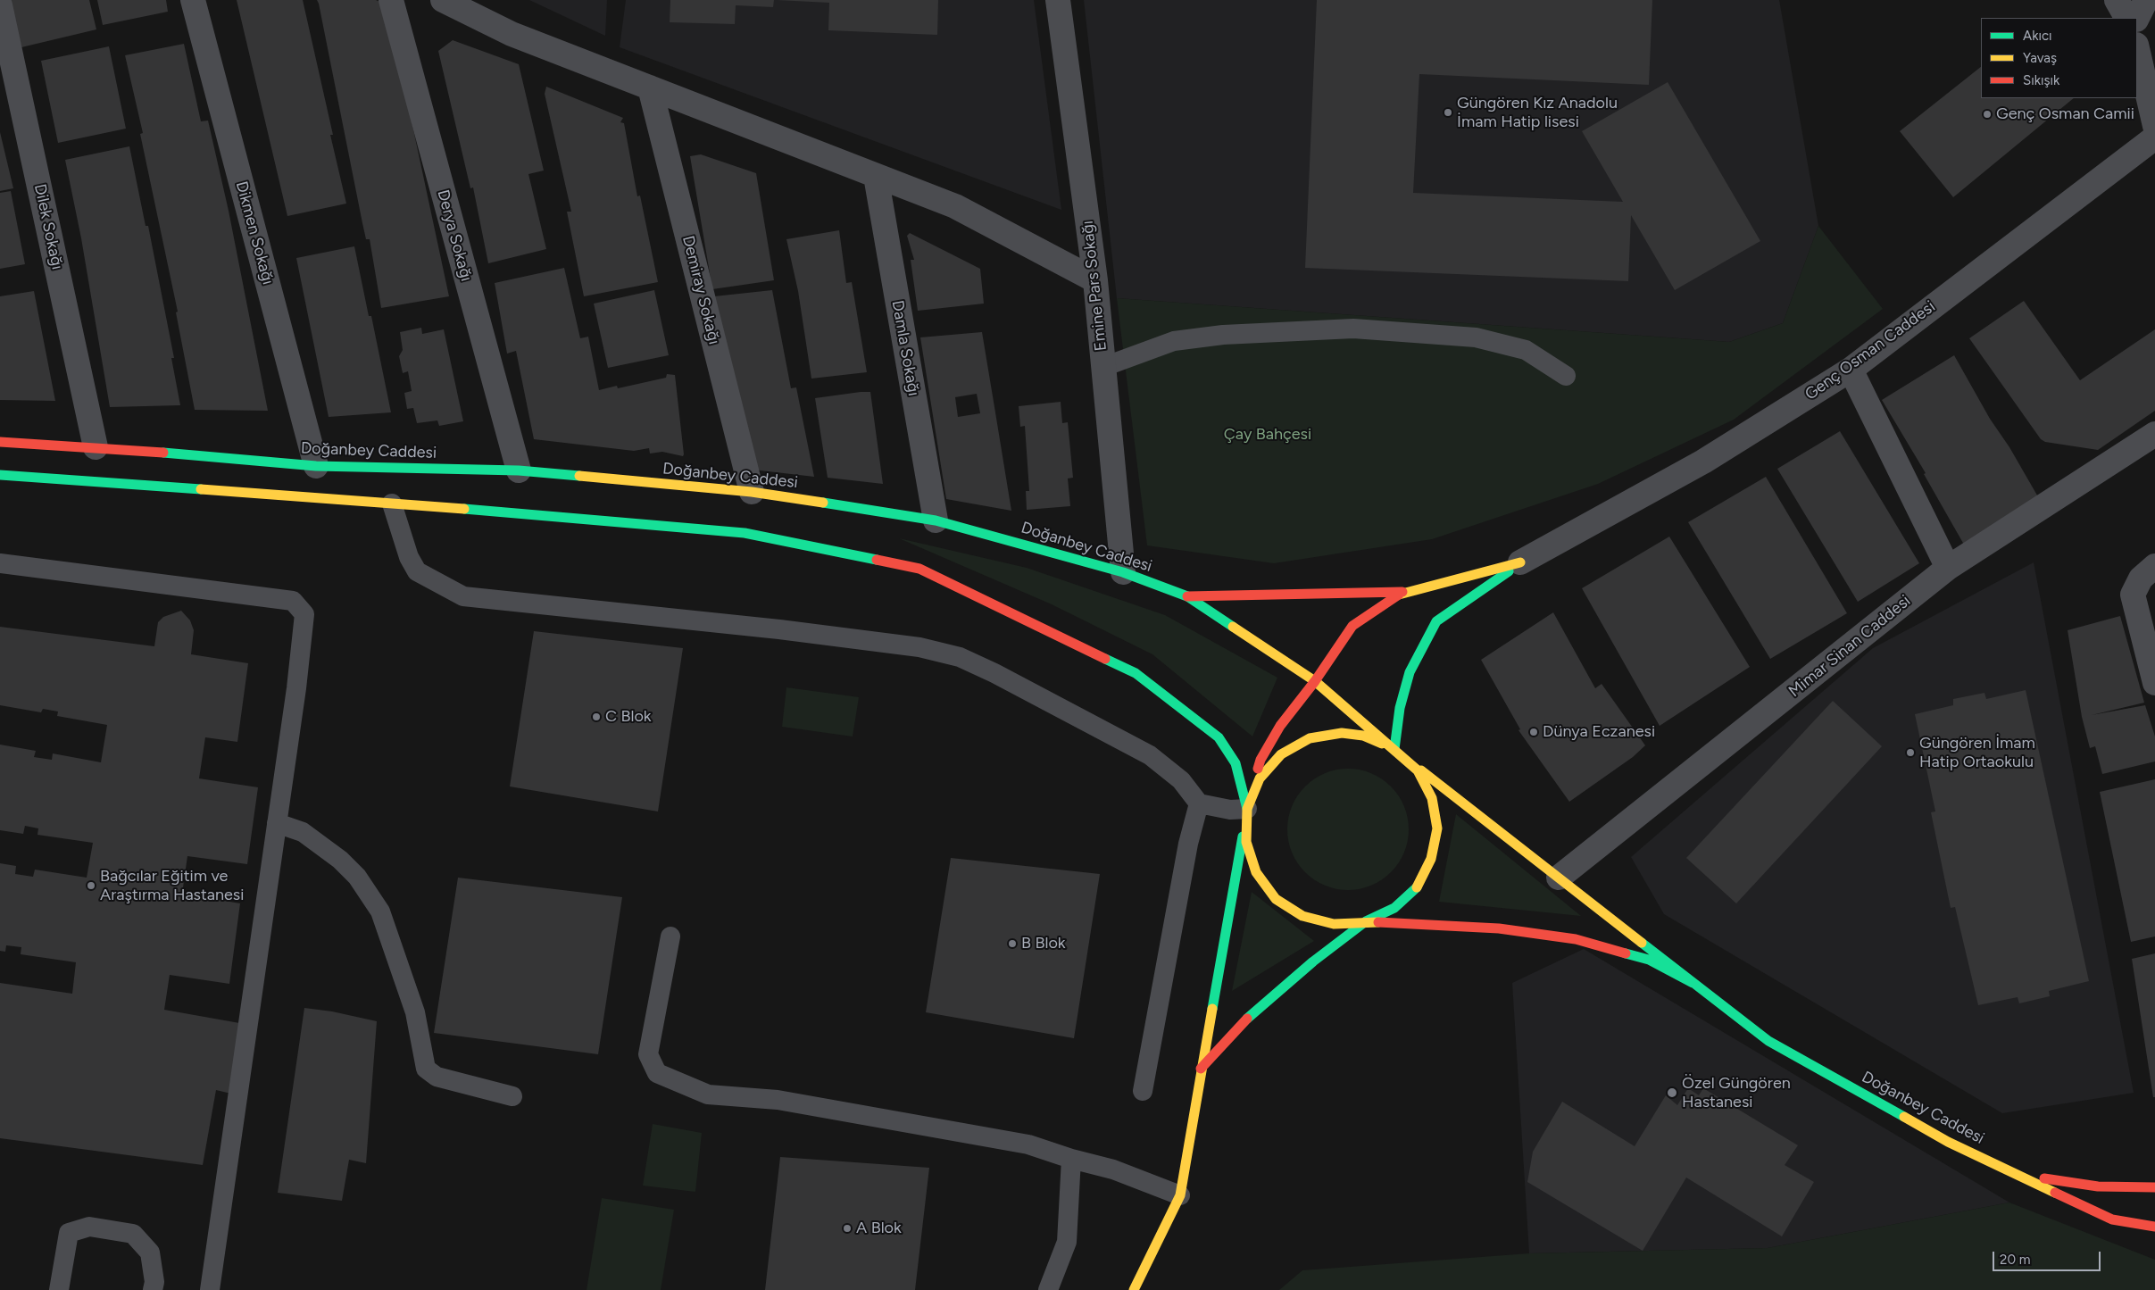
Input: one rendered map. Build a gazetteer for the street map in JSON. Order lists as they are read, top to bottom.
{
  "streets": {
    "main road": ["Doğanbey Caddesi"],
    "street": [
      "Dilek Sokağı",
      "Dikmen Sokağı",
      "Derya Sokağı",
      "Emine Pars Sokağı",
      "Demiray Sokağı",
      "Damla Sokağı",
      "Genç Osman Caddesi",
      "Mimar Sinan Caddesi"
    ]
  },
  "crossings": [
    ["Dilek Sokağı", "Doğanbey Caddesi"],
    ["Dikmen Sokağı", "Doğanbey Caddesi"],
    ["Derya Sokağı", "Doğanbey Caddesi"],
    ["Emine Pars Sokağı", "Doğanbey Caddesi"],
    ["Demiray Sokağı", "Doğanbey Caddesi"],
    ["Damla Sokağı", "Doğanbey Caddesi"]
  ],
  "parks": ["Çay Bahçesi"],
  "places": [
    "Güngören Kız Anadolu İmam Hatip lisesi",
    "Genç Osman Camii",
    "C Blok",
    "Dünya Eczanesi",
    "Güngören İmam Hatip Ortaokulu",
    "Bağcılar Eğitim ve Araştırma Hastanesi",
    "B Blok",
    "Özel Güngören Hastanesi",
    "A Blok"
  ],
  "legend": ["Akıcı", "Yavaş", "Sıkışık"],
  "scale_bar": "20 m"
}
